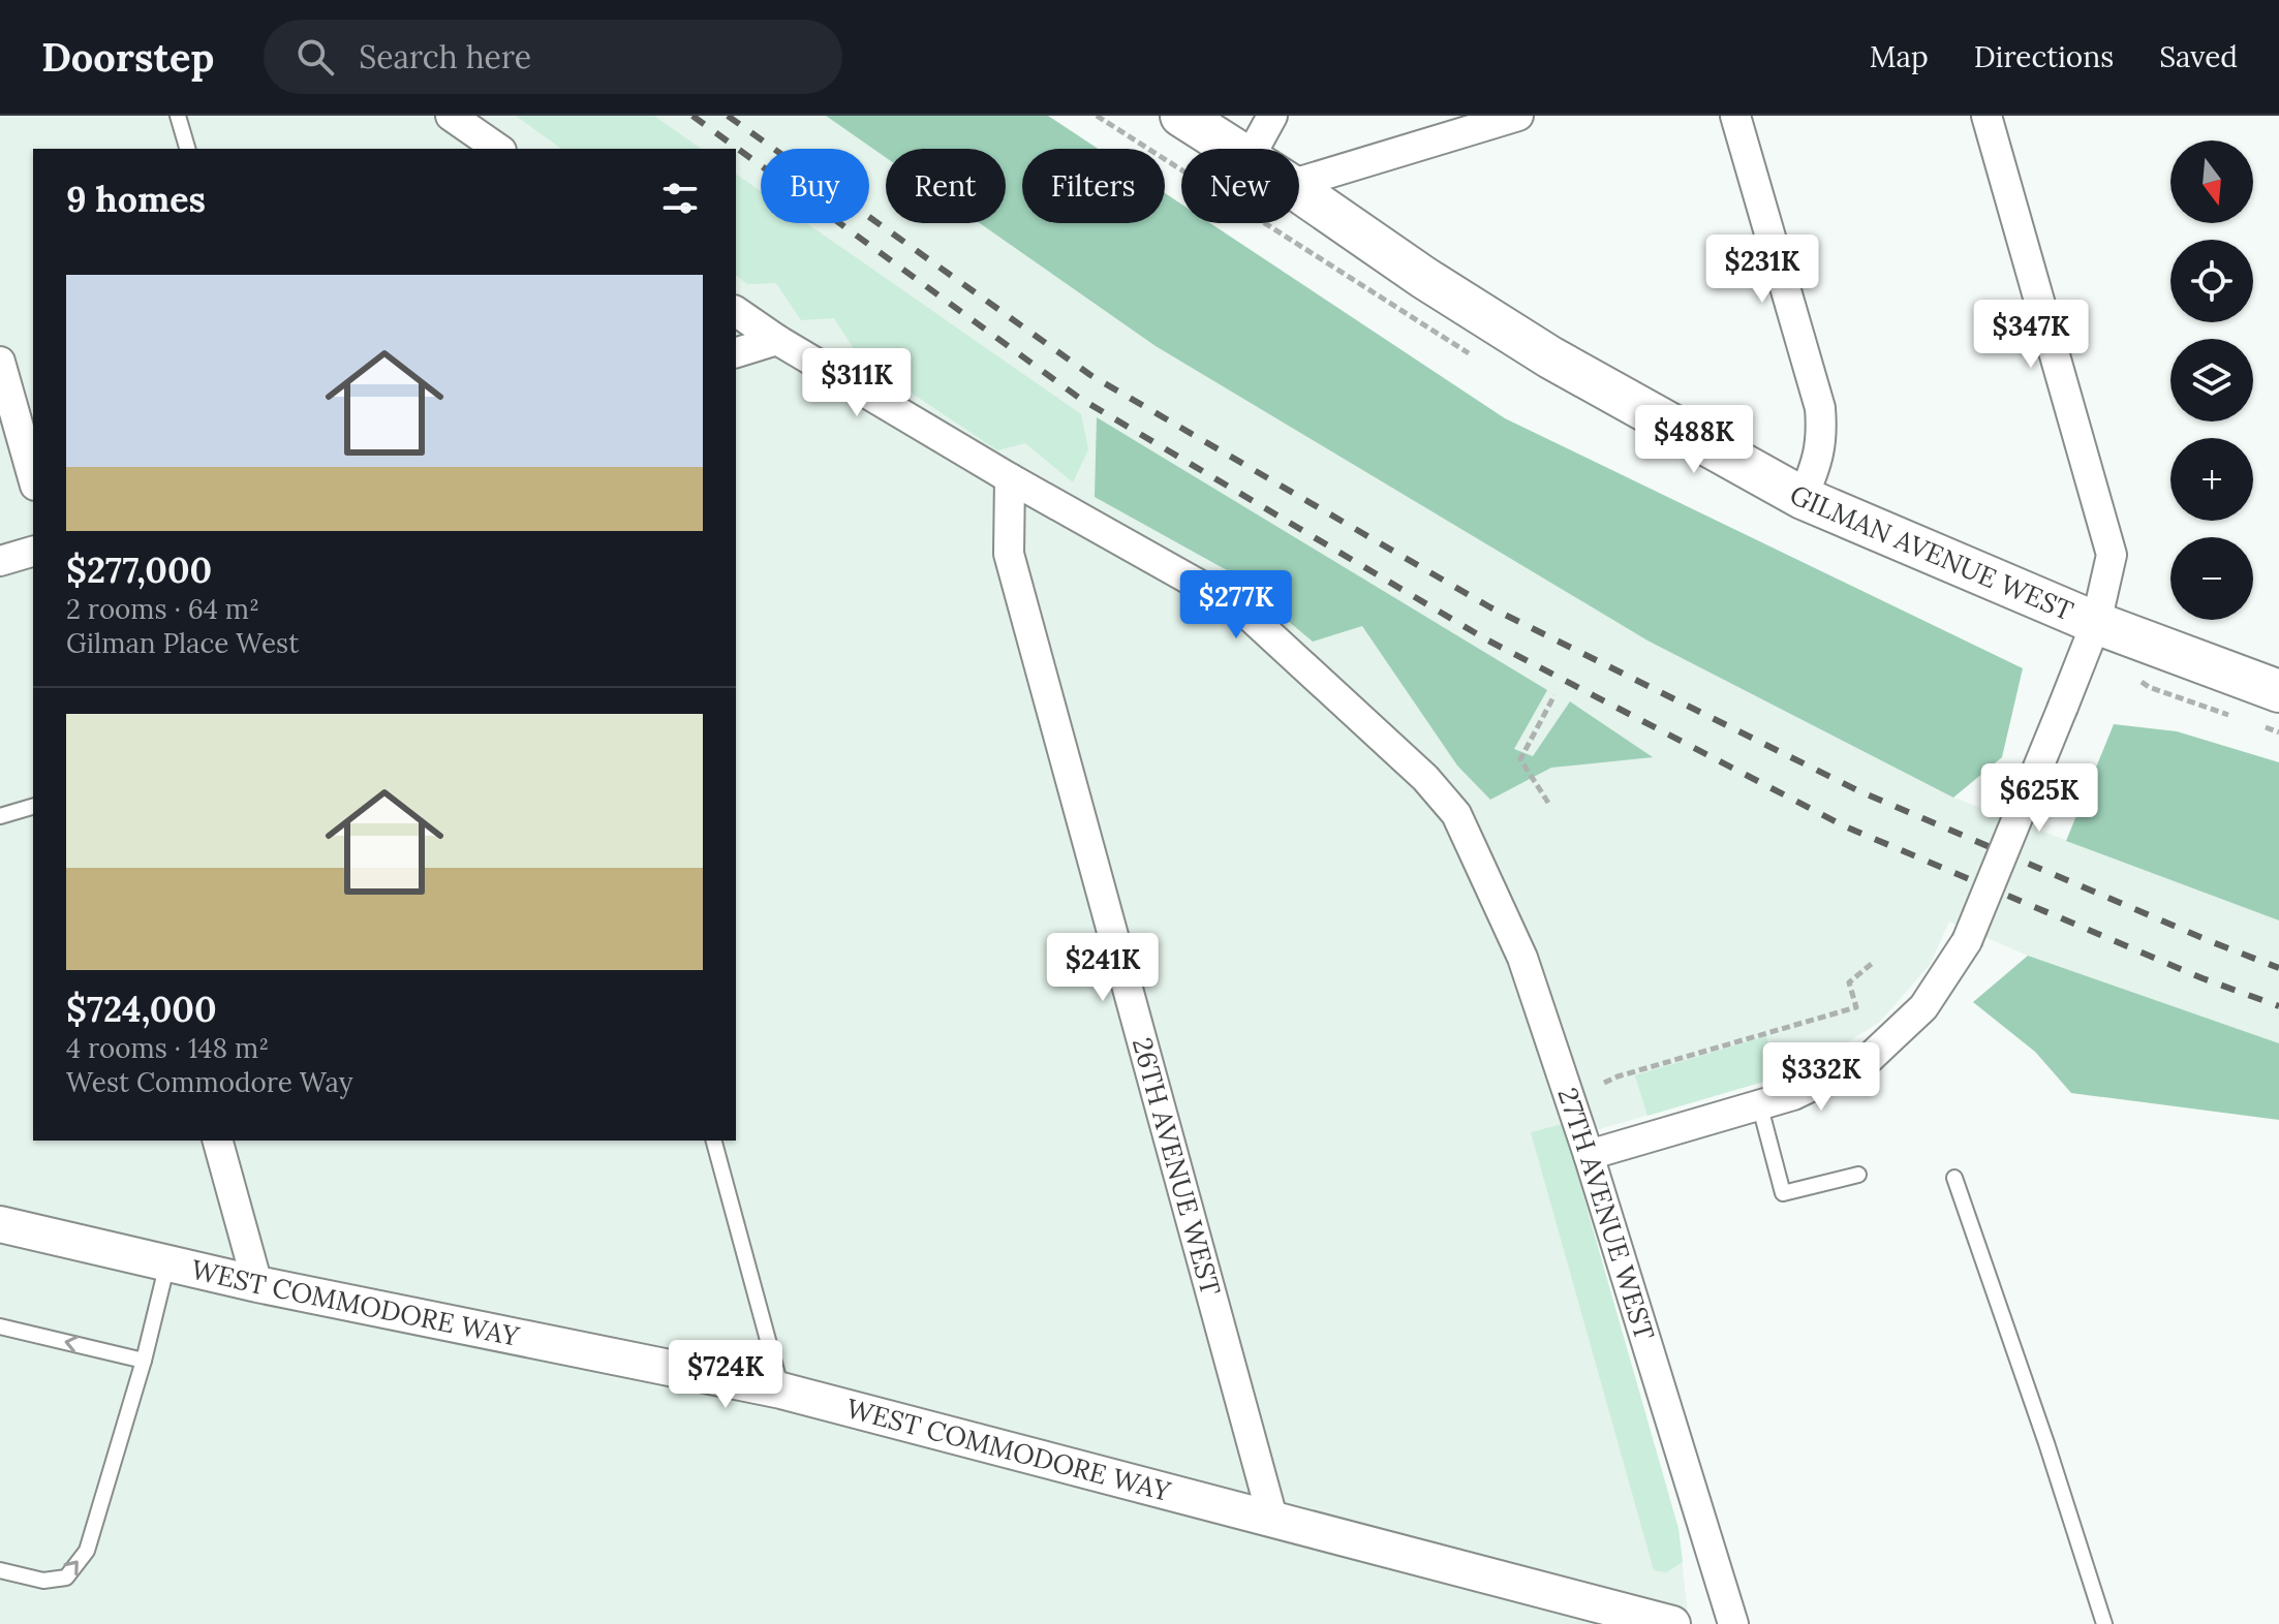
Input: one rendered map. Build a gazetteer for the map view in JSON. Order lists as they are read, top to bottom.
{
  "streets": {
    "main road": ["GILMAN AVENUE WEST"],
    "street": ["26TH AVENUE WEST", "27TH AVENUE WEST", "WEST COMMODORE WAY"]
  },
  "crossings": [
    ["26TH AVENUE WEST", "27TH AVENUE WEST"],
    ["26TH AVENUE WEST", "WEST COMMODORE WAY"]
  ],
  "north": "bottom",
  "page": {
    "header": "Doorstep",
    "search": "Search here",
    "nav": ["Map", "Directions", "Saved"],
    "map_buttons": ["+", "−"],
    "chip": [
      "Buy",
      "Rent",
      "Filters",
      "New"
    ],
    "heading": "9 homes",
    "price": [
      "$231K",
      "$347K",
      "$311K",
      "$488K",
      "$277K",
      "$625K",
      "$241K",
      "$332K",
      "$724K"
    ],
    "list": [
      {
        "name": "$277,000",
        "note": "2 rooms · 64 m² · Gilman Place West"
      },
      {
        "name": "$724,000",
        "note": "4 rooms · 148 m² · West Commodore Way"
      }
    ]
  }
}
